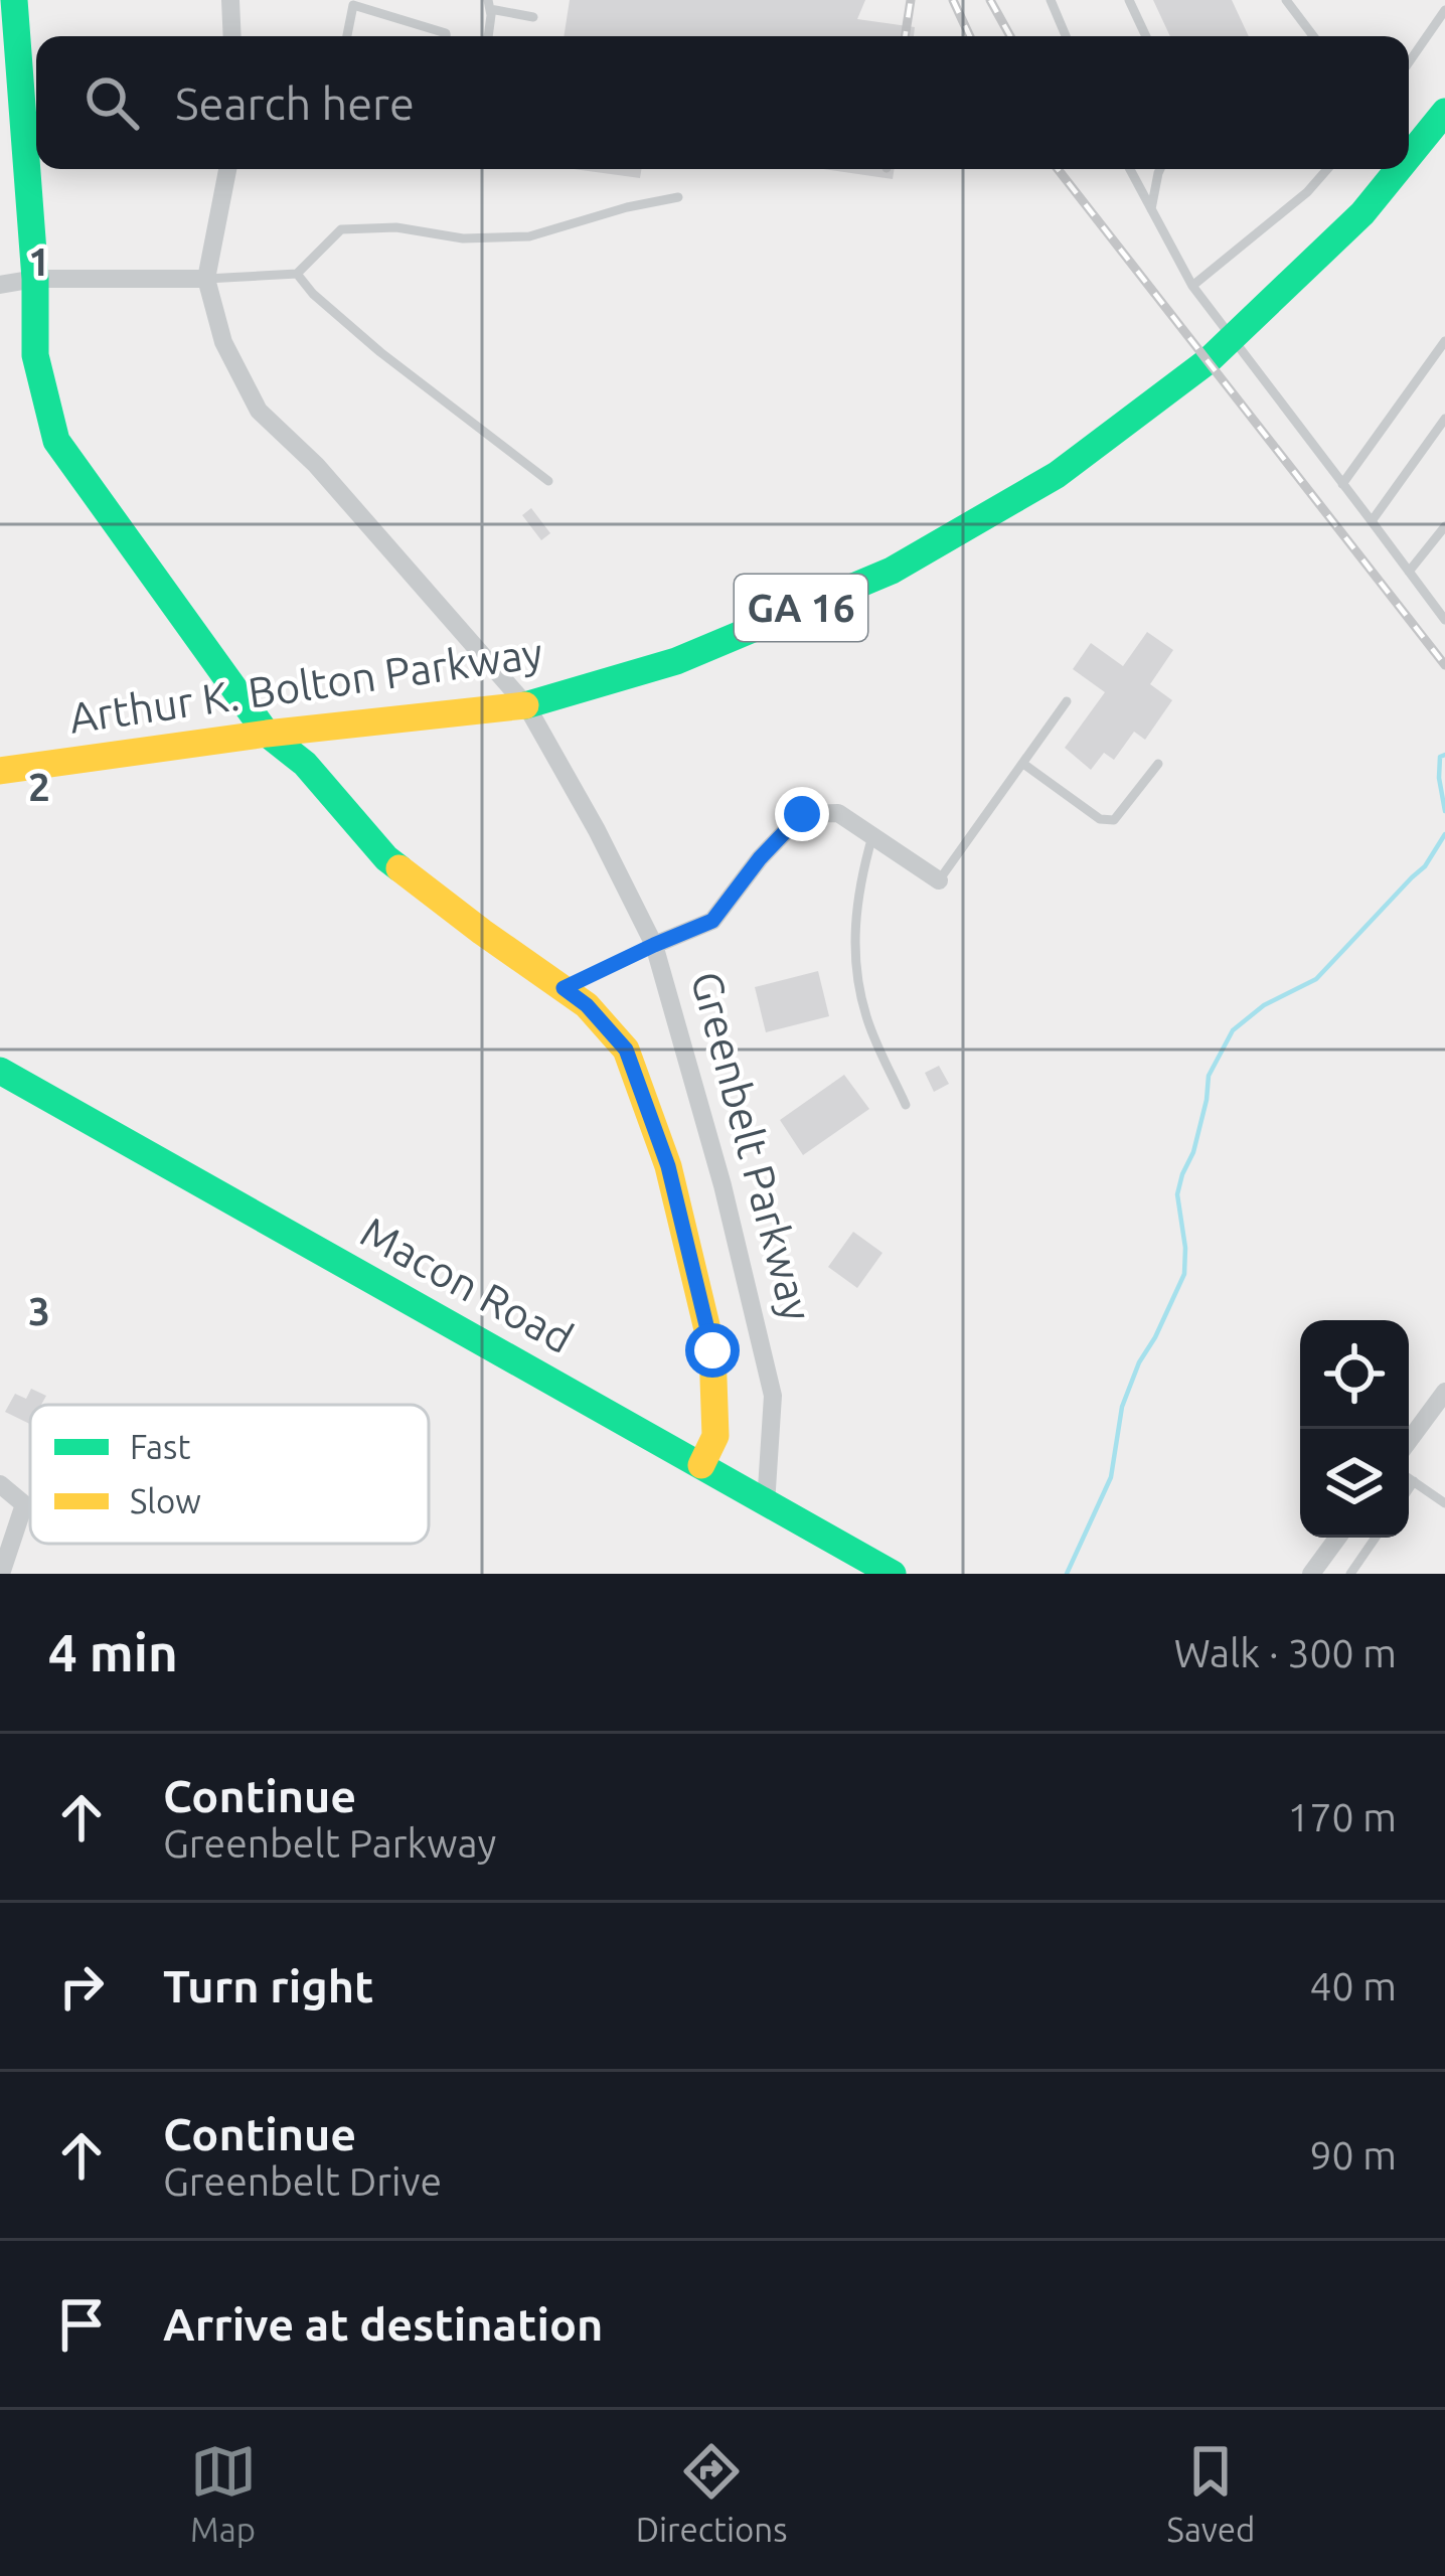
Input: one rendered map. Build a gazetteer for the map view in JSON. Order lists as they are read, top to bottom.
{
  "streets": {
    "main road": [
      "GA 16",
      "Arthur K. Bolton Parkway",
      "Greenbelt Parkway",
      "Macon Road"
    ]
  },
  "crossings": [
    ["Arthur K. Bolton Parkway", "Greenbelt Parkway"],
    ["Greenbelt Parkway", "Macon Road"]
  ],
  "legend": ["Fast", "Slow"],
  "page": {
    "search": "Search here",
    "heading": ["4 min", "Walk · 300 m"],
    "list": [
      ["Continue", "Greenbelt Parkway", "170 m"],
      ["Turn right", "40 m"],
      ["Continue", "Greenbelt Drive", "90 m"],
      "Arrive at destination"
    ],
    "nav": ["Map", "Directions", "Saved"]
  },
  "grid": {
    "rows": ["1", "2", "3"]
  }
}
